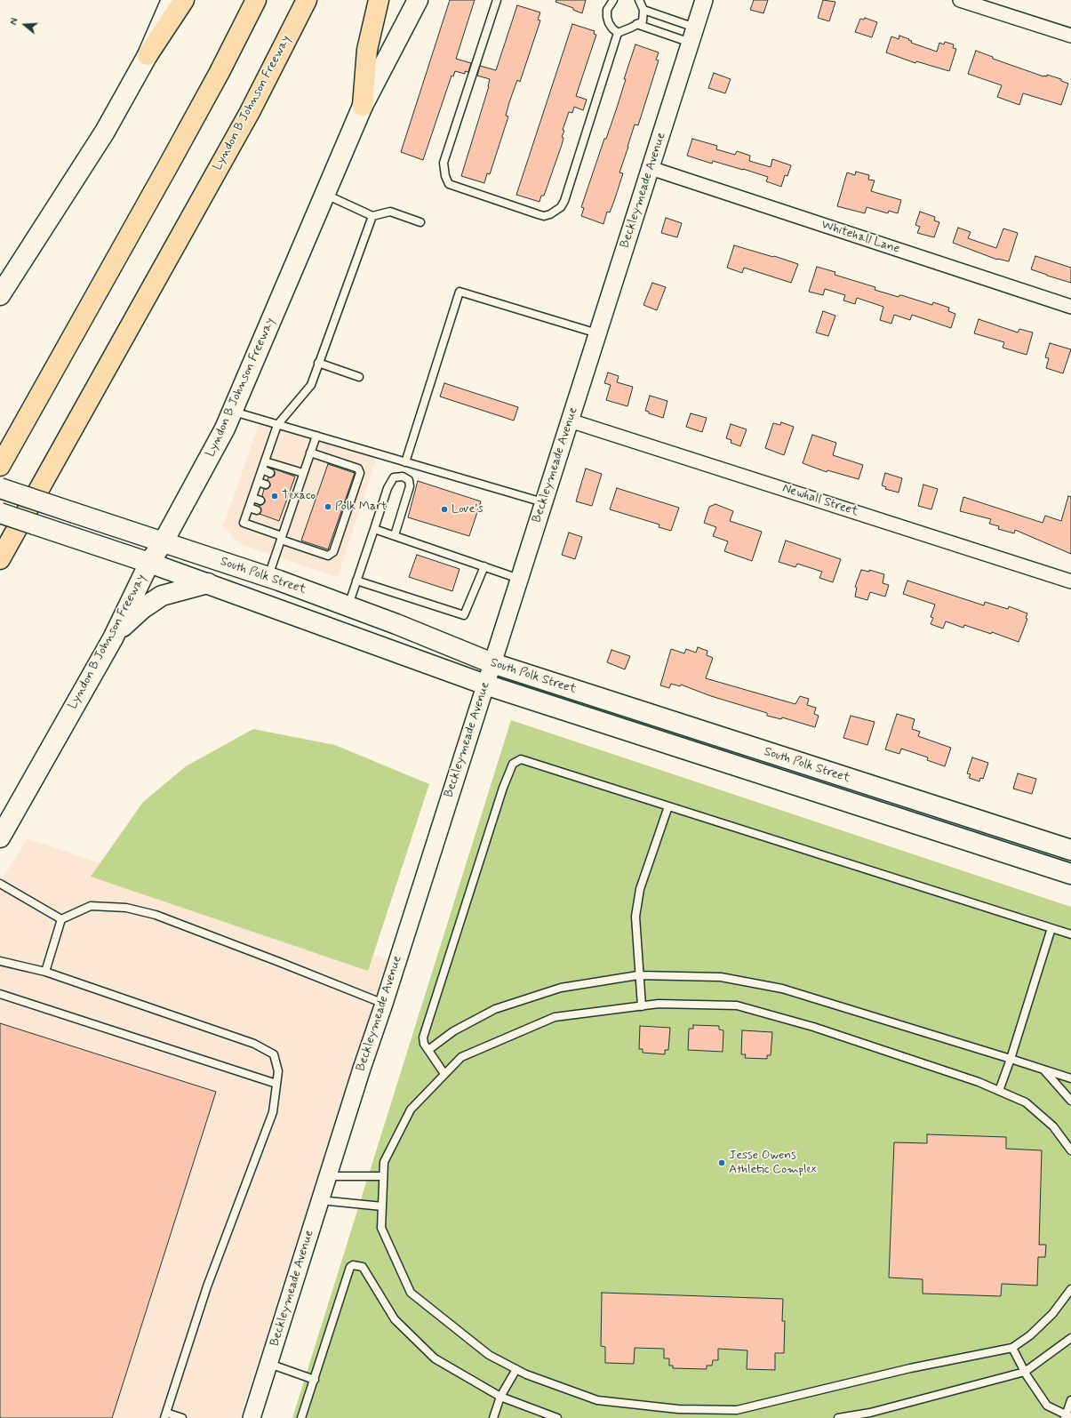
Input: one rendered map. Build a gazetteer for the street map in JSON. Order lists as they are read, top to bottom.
{
  "streets": {
    "highway": ["Lyndon B Johnson Freeway"],
    "main road": ["South Polk Street"],
    "street": ["Beckleymeade Avenue", "Whitehall Lane", "Newhall Street"]
  },
  "crossings": [
    ["Lyndon B Johnson Freeway", "South Polk Street"],
    ["Beckleymeade Avenue", "Whitehall Lane"],
    ["Beckleymeade Avenue", "Newhall Street"],
    ["Beckleymeade Avenue", "South Polk Street"]
  ],
  "places": [
    "Texaco",
    "Polk Mart",
    "Love's",
    "Jesse Owens Athletic Complex"
  ],
  "north": "left"
}
